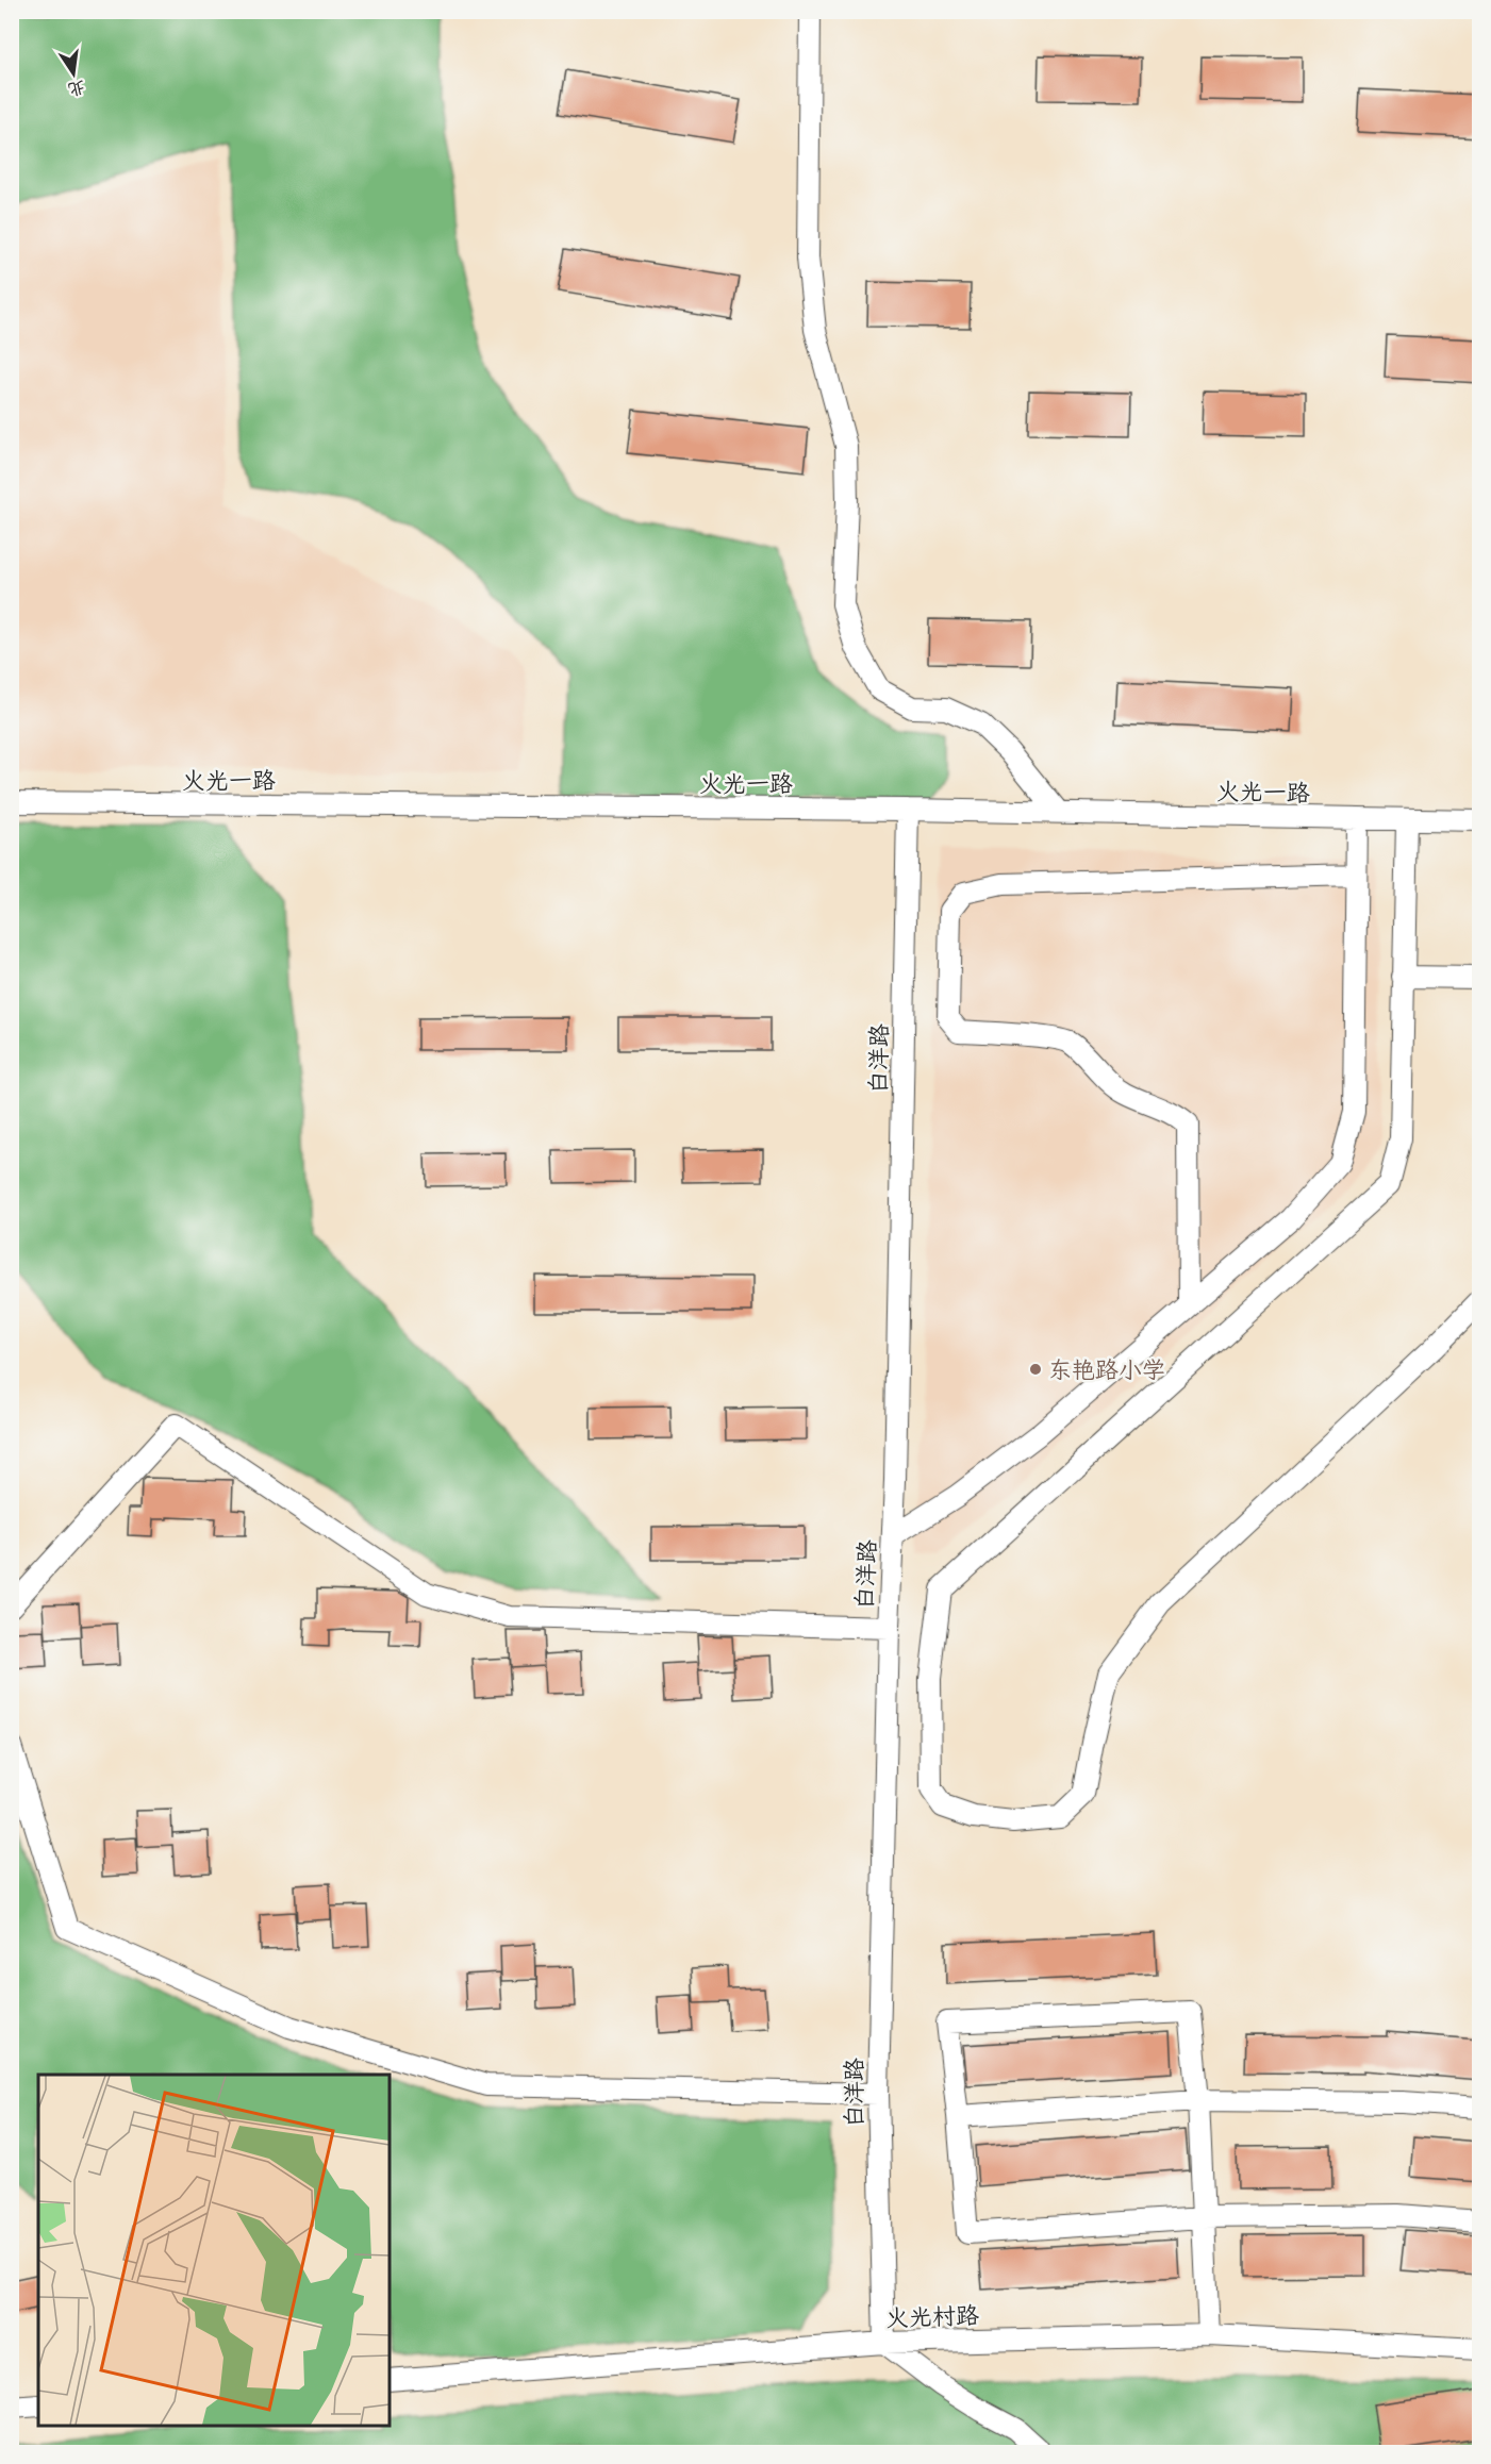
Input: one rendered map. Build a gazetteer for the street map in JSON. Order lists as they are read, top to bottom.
{
  "streets": {
    "street": ["火光一路", "白洋路", "火光村路"]
  },
  "crossings": [
    ["火光一路", "白洋路"],
    ["白洋路", "火光村路"]
  ],
  "places": ["东艳路小学"],
  "north": "bottom"
}
